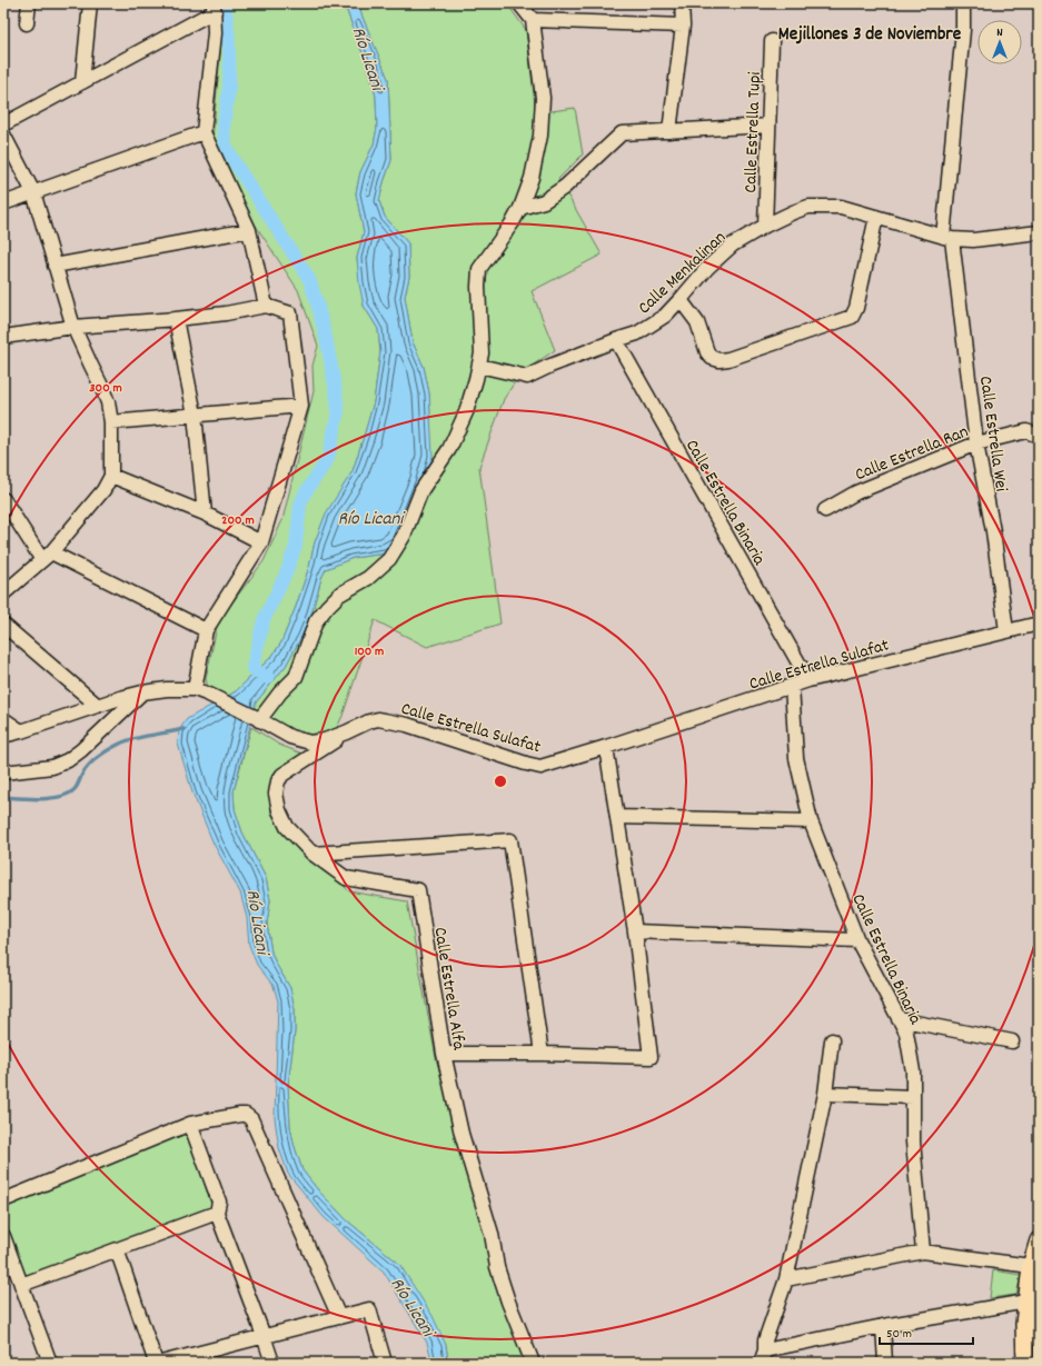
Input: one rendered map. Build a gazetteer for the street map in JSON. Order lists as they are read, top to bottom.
{
  "streets": {
    "street": [
      "Calle Estrella Tupi",
      "Calle Menkalinan",
      "Calle Estrella Wei",
      "Calle Estrella Ran",
      "Calle Estrella Binaria",
      "Calle Estrella Sulafat",
      "Calle Estrella Alfa"
    ]
  },
  "crossings": [
    ["Calle Estrella Tupi", "Calle Menkalinan"],
    ["Calle Menkalinan", "Calle Estrella Wei"],
    ["Calle Menkalinan", "Calle Estrella Binaria"],
    ["Calle Estrella Wei", "Calle Estrella Ran"],
    ["Calle Estrella Wei", "Calle Estrella Sulafat"],
    ["Calle Estrella Binaria", "Calle Estrella Sulafat"],
    ["Calle Estrella Sulafat", "Calle Estrella Alfa"]
  ],
  "districts": ["Mejillones 3 de Noviembre"],
  "water": ["Río Licani"],
  "scale_bar": "50 m",
  "north": "top",
  "rings": ["300 m", "200 m", "100 m"]
}
